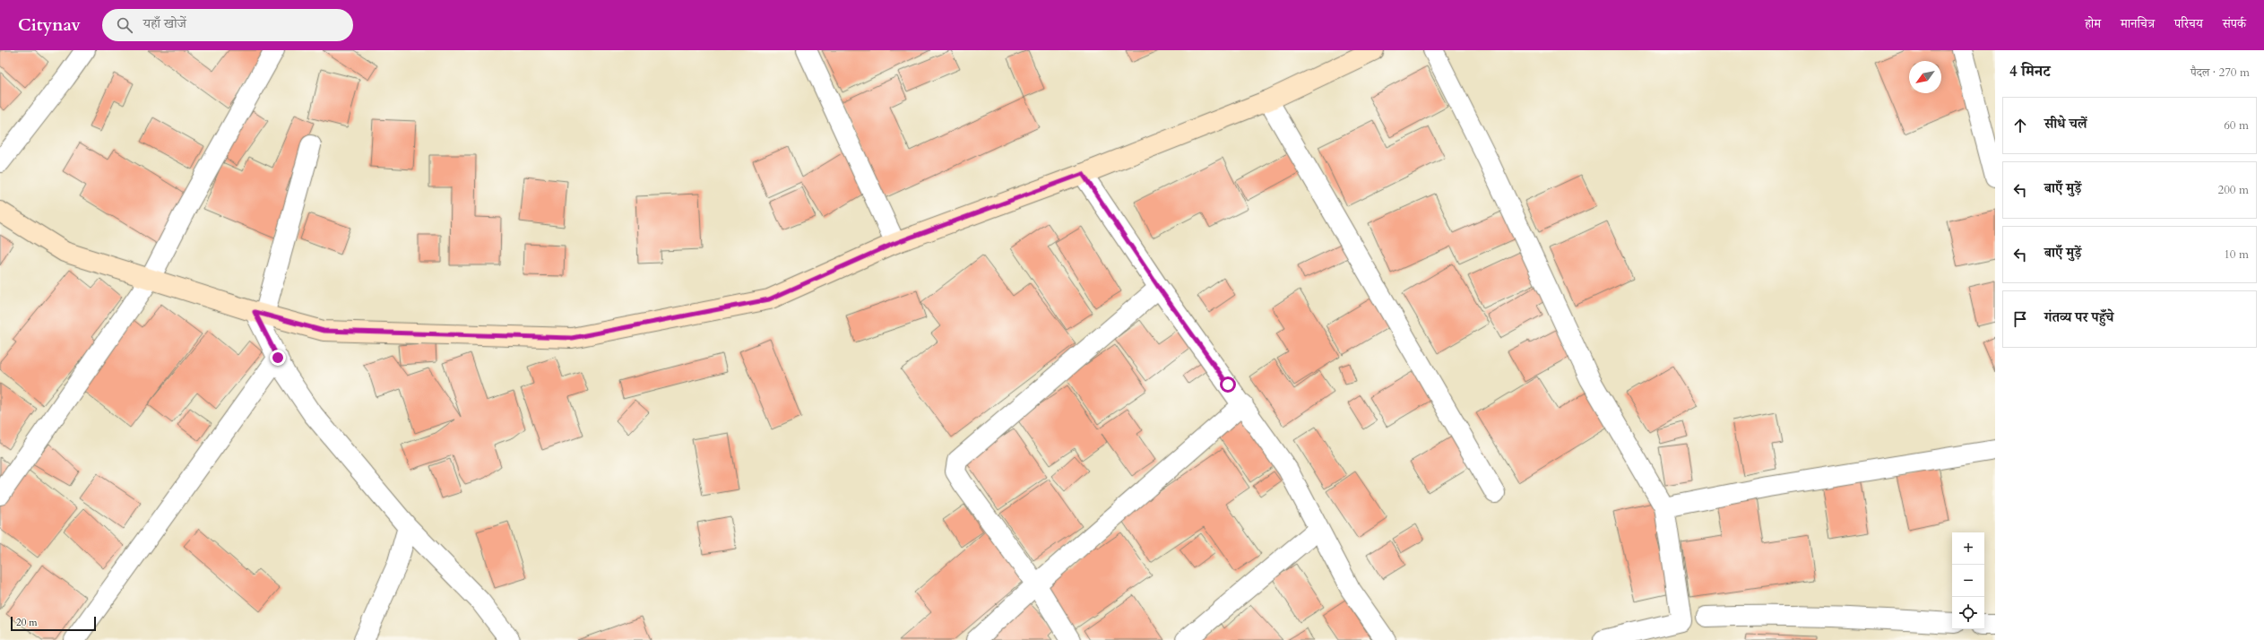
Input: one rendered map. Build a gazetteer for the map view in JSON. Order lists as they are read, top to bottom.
{
  "scale_bar": "20 m",
  "north": "bottom left",
  "page": {
    "header": "Citynav",
    "search": "यहाँ खोजें",
    "nav": [
      "होम",
      "मानचित्र",
      "परिचय",
      "संपर्क"
    ],
    "heading": ["4 मिनट", "पैदल · 270 m"],
    "list": [
      ["सीधे चलें", "60 m"],
      ["बाएँ मुड़ें", "200 m"],
      ["बाएँ मुड़ें", "10 m"],
      "गंतव्य पर पहुँचे"
    ],
    "map_buttons": ["+", "−"],
    "scale": "20 m"
  }
}
